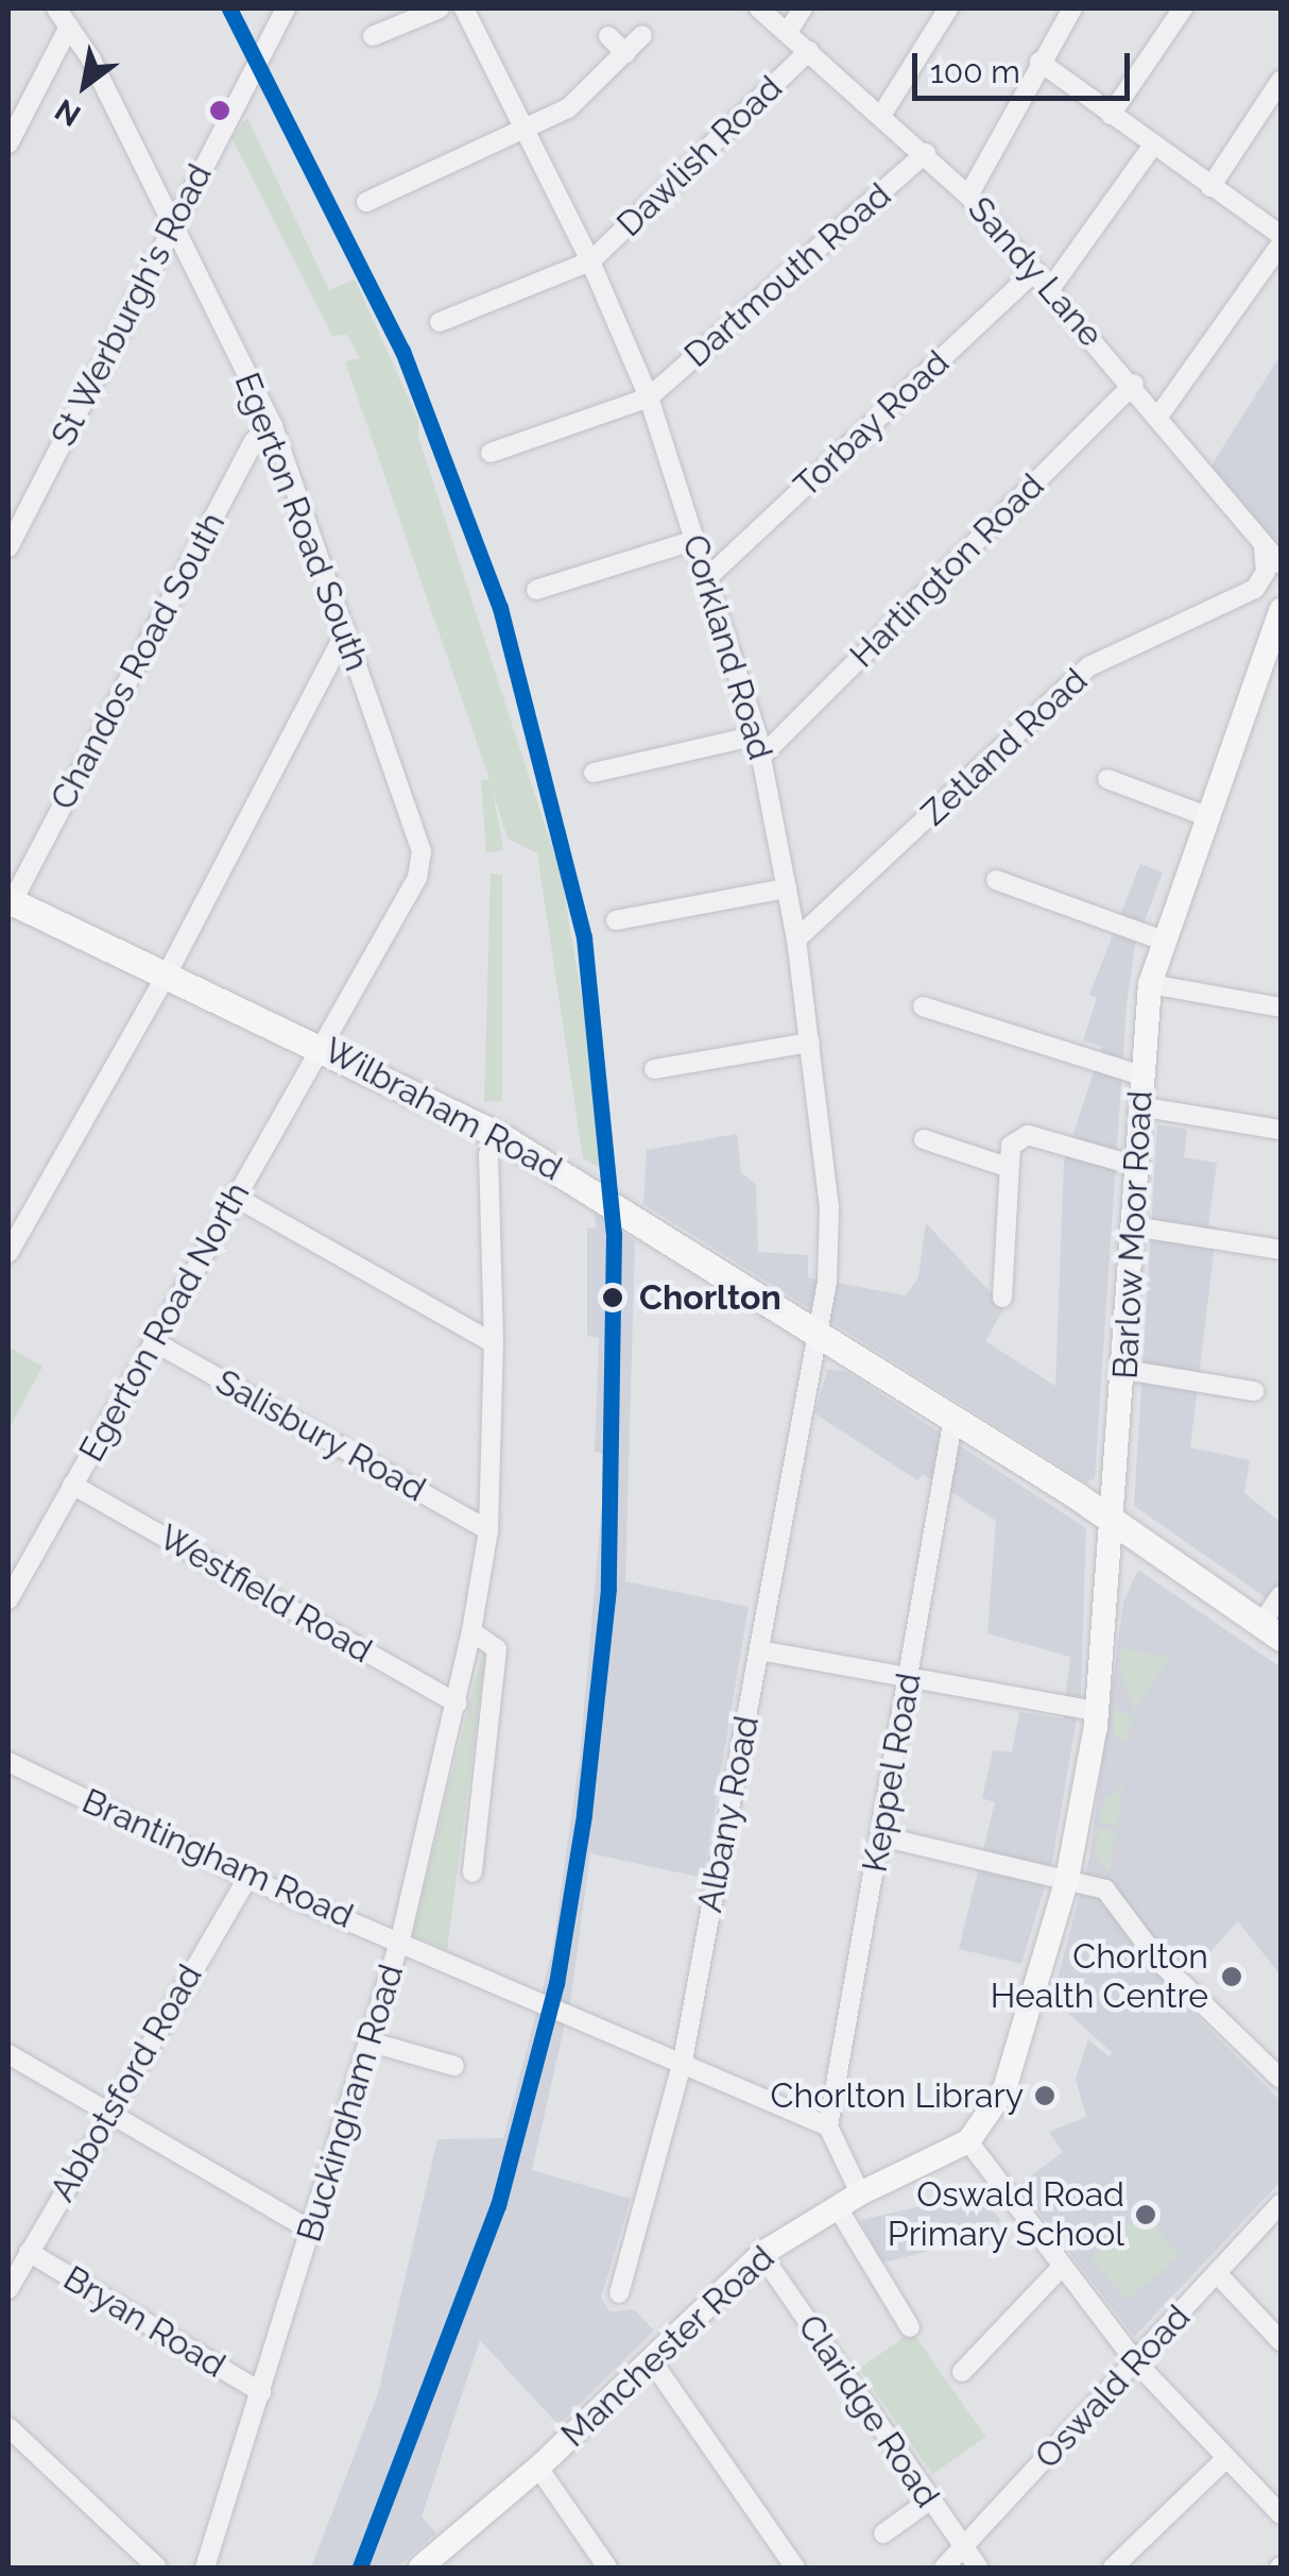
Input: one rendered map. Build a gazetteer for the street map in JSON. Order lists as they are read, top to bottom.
{
  "streets": {
    "highway": ["Wilbraham Road"],
    "main road": ["Barlow Moor Road", "Manchester Road"],
    "street": [
      "Dawlish Road",
      "Sandy Lane",
      "Dartmouth Road",
      "St Werburgh's Road",
      "Torbay Road",
      "Egerton Road South",
      "Hartington Road",
      "Corkland Road",
      "Chandos Road South",
      "Zetland Road",
      "Egerton Road North",
      "Salisbury Road",
      "Westfield Road",
      "Keppel Road",
      "Albany Road",
      "Brantingham Road",
      "Abbotsford Road",
      "Buckingham Road",
      "Bryan Road",
      "Oswald Road",
      "Claridge Road"
    ]
  },
  "crossings": [
    ["Dawlish Road", "Sandy Lane"],
    ["Dawlish Road", "Corkland Road"],
    ["Sandy Lane", "Dartmouth Road"],
    ["Sandy Lane", "Torbay Road"],
    ["Sandy Lane", "Hartington Road"],
    ["Sandy Lane", "Zetland Road"],
    ["Dartmouth Road", "Corkland Road"],
    ["St Werburgh's Road", "Egerton Road South"],
    ["Torbay Road", "Corkland Road"],
    ["Egerton Road South", "Chandos Road South"],
    ["Egerton Road South", "Wilbraham Road"],
    ["Egerton Road South", "Egerton Road North"],
    ["Hartington Road", "Corkland Road"],
    ["Corkland Road", "Zetland Road"],
    ["Corkland Road", "Wilbraham Road"],
    ["Corkland Road", "Albany Road"],
    ["Chandos Road South", "Wilbraham Road"],
    ["Wilbraham Road", "Barlow Moor Road"],
    ["Wilbraham Road", "Egerton Road North"],
    ["Wilbraham Road", "Keppel Road"],
    ["Wilbraham Road", "Albany Road"],
    ["Wilbraham Road", "Buckingham Road"],
    ["Barlow Moor Road", "Manchester Road"],
    ["Egerton Road North", "Salisbury Road"],
    ["Egerton Road North", "Westfield Road"],
    ["Salisbury Road", "Buckingham Road"],
    ["Westfield Road", "Buckingham Road"],
    ["Keppel Road", "Brantingham Road"],
    ["Albany Road", "Brantingham Road"],
    ["Brantingham Road", "Abbotsford Road"],
    ["Brantingham Road", "Buckingham Road"],
    ["Abbotsford Road", "Bryan Road"],
    ["Buckingham Road", "Bryan Road"],
    ["Manchester Road", "Claridge Road"],
    ["Oswald Road", "Claridge Road"]
  ],
  "places": [
    "Chorlton",
    "Chorlton Health Centre",
    "Chorlton Library",
    "Oswald Road Primary School"
  ],
  "scale_bar": "100 m",
  "north": "bottom left"
}
